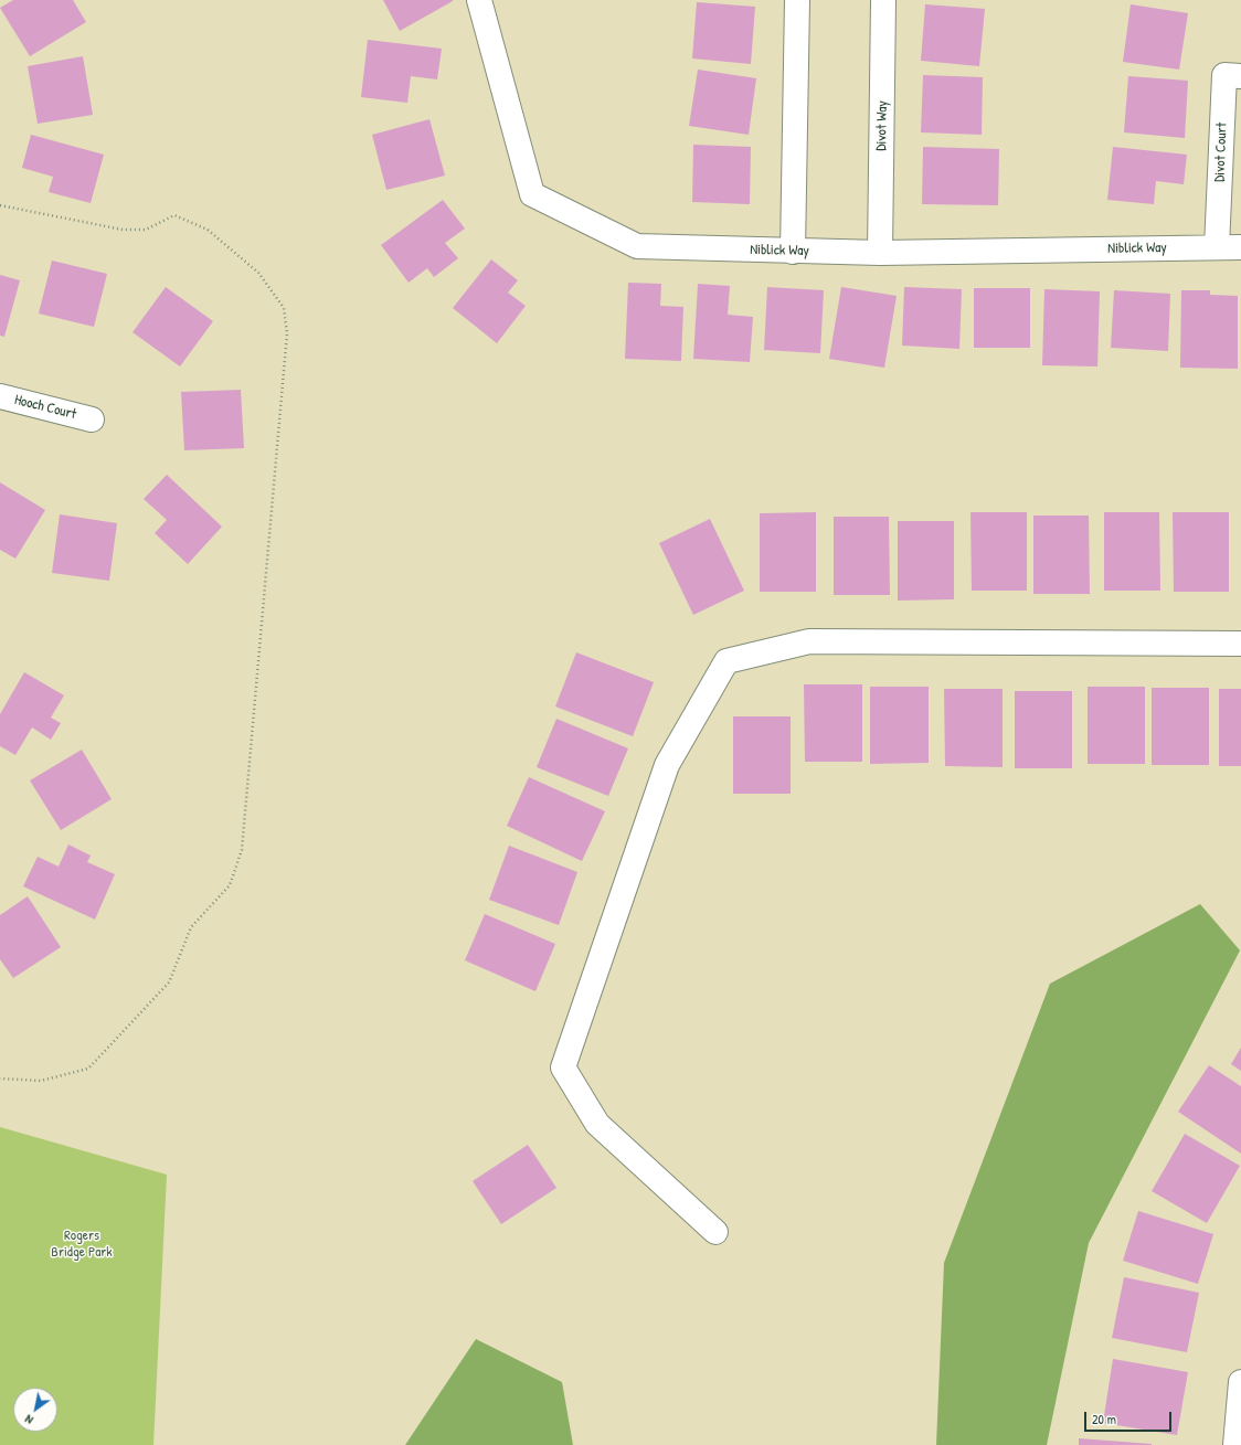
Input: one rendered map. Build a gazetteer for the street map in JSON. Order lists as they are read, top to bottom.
{
  "streets": {
    "street": [
      "Divot Way",
      "Divot Court",
      "Niblick Way",
      "Hooch Court"
    ]
  },
  "crossings": [
    ["Divot Way", "Niblick Way"],
    ["Divot Court", "Niblick Way"]
  ],
  "parks": ["Rogers Bridge Park"],
  "scale_bar": "20 m",
  "north": "bottom left"
}
